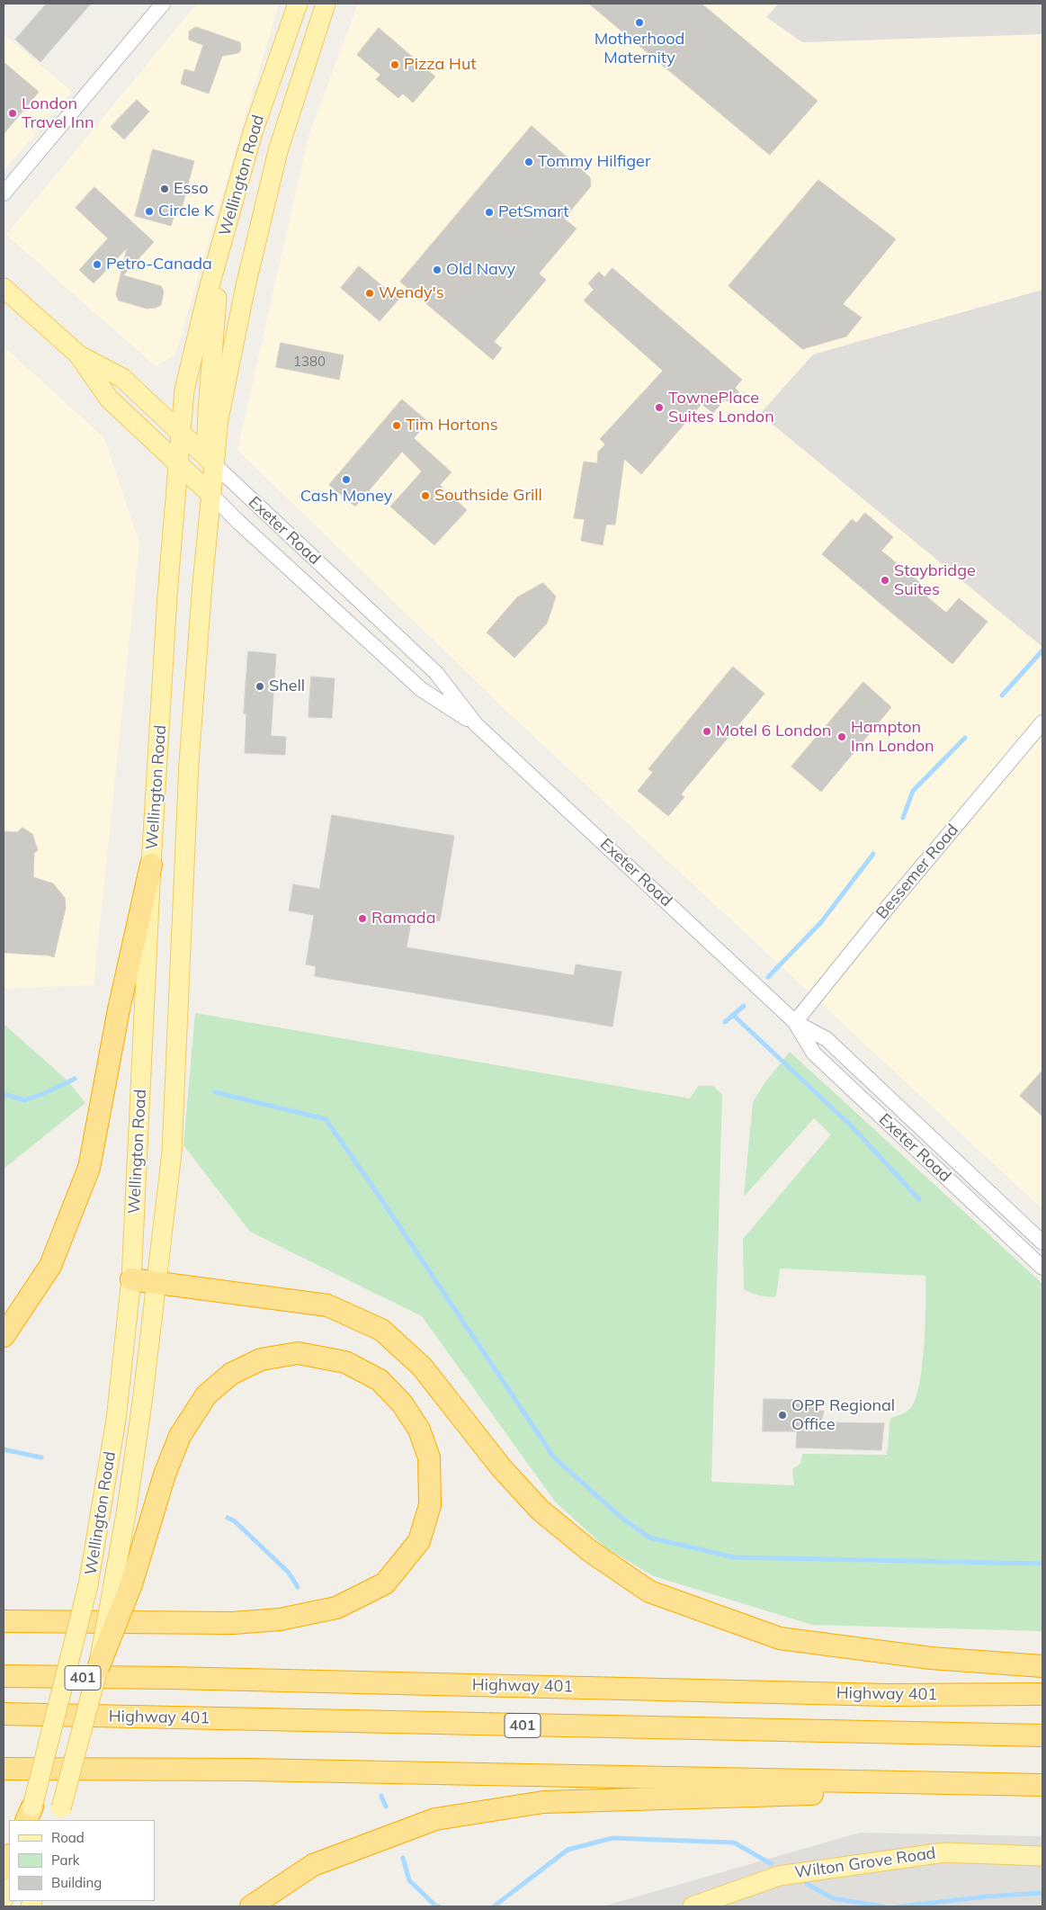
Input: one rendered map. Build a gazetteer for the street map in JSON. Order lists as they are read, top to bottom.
{
  "streets": {
    "highway": ["401", "Highway 401"],
    "main road": ["Wellington Road", "Exeter Road", "Wilton Grove Road"],
    "street": ["Bessemer Road"]
  },
  "crossings": [
    ["Wellington Road", "Exeter Road"],
    ["Exeter Road", "Bessemer Road"]
  ],
  "places": [
    "Motherhood Maternity",
    "Pizza Hut",
    "London Travel Inn",
    "Tommy Hilfiger",
    "Esso",
    "Circle K",
    "PetSmart",
    "Petro-Canada",
    "Old Navy",
    "Wendy's",
    "TownePlace Suites London",
    "Tim Hortons",
    "Cash Money",
    "Southside Grill",
    "Staybridge Suites",
    "Shell",
    "Motel 6 London",
    "Hampton Inn London",
    "Ramada",
    "OPP Regional Office"
  ],
  "house_numbers": ["1380"],
  "legend": ["Road", "Park", "Building"]
}
